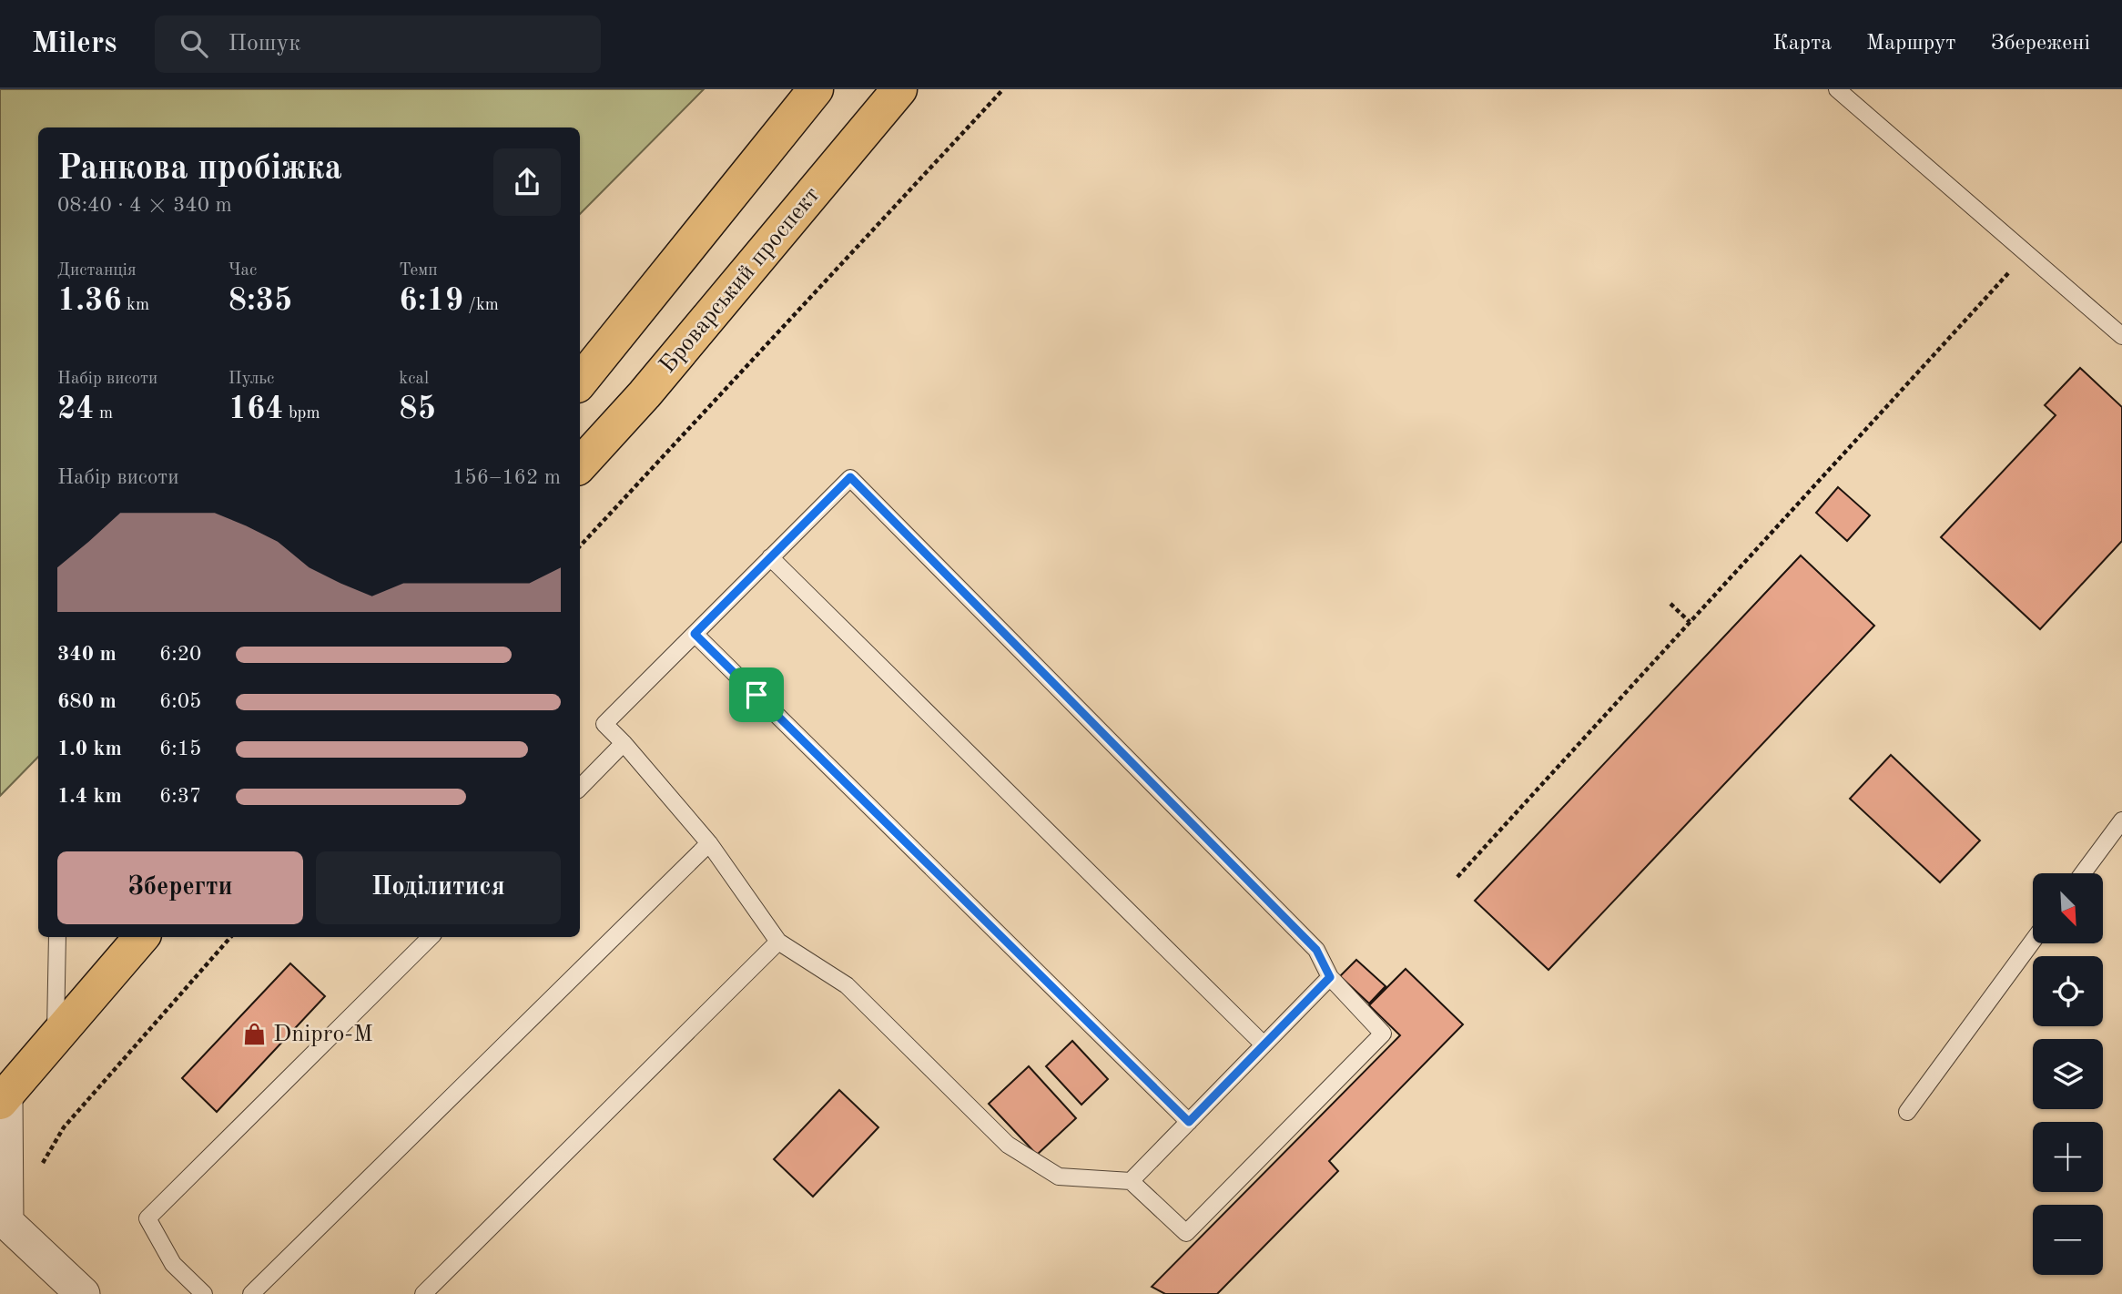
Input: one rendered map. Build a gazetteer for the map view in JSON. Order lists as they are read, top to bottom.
{
  "streets": {
    "main road": ["Броварський проспект"]
  },
  "places": {
    "shop": ["Dnipro-M"]
  },
  "north": "bottom right",
  "page": {
    "header": "Milers",
    "search": "Пошук",
    "nav": ["Карта", "Маршрут", "Збережені"],
    "heading": ["Ранкова пробіжка", "08:40 · 4 × 340 m"],
    "stats": [
      ["Дистанція", "1.36 km"],
      ["Час", "8:35"],
      ["Темп", "6:19 /km"],
      ["Набір висоти", "24 m"],
      ["Пульс", "164 bpm"],
      ["kcal", "85"]
    ],
    "chart": ["Набір висоти", "156–162 m"],
    "list": [
      {
        "name": "340 m",
        "note": "6:20"
      },
      {
        "name": "680 m",
        "note": "6:05"
      },
      {
        "name": "1.0 km",
        "note": "6:15"
      },
      {
        "name": "1.4 km",
        "note": "6:37"
      }
    ],
    "buttons": ["Зберегти", "Поділитися"],
    "map_buttons": ["+", "−"]
  }
}
